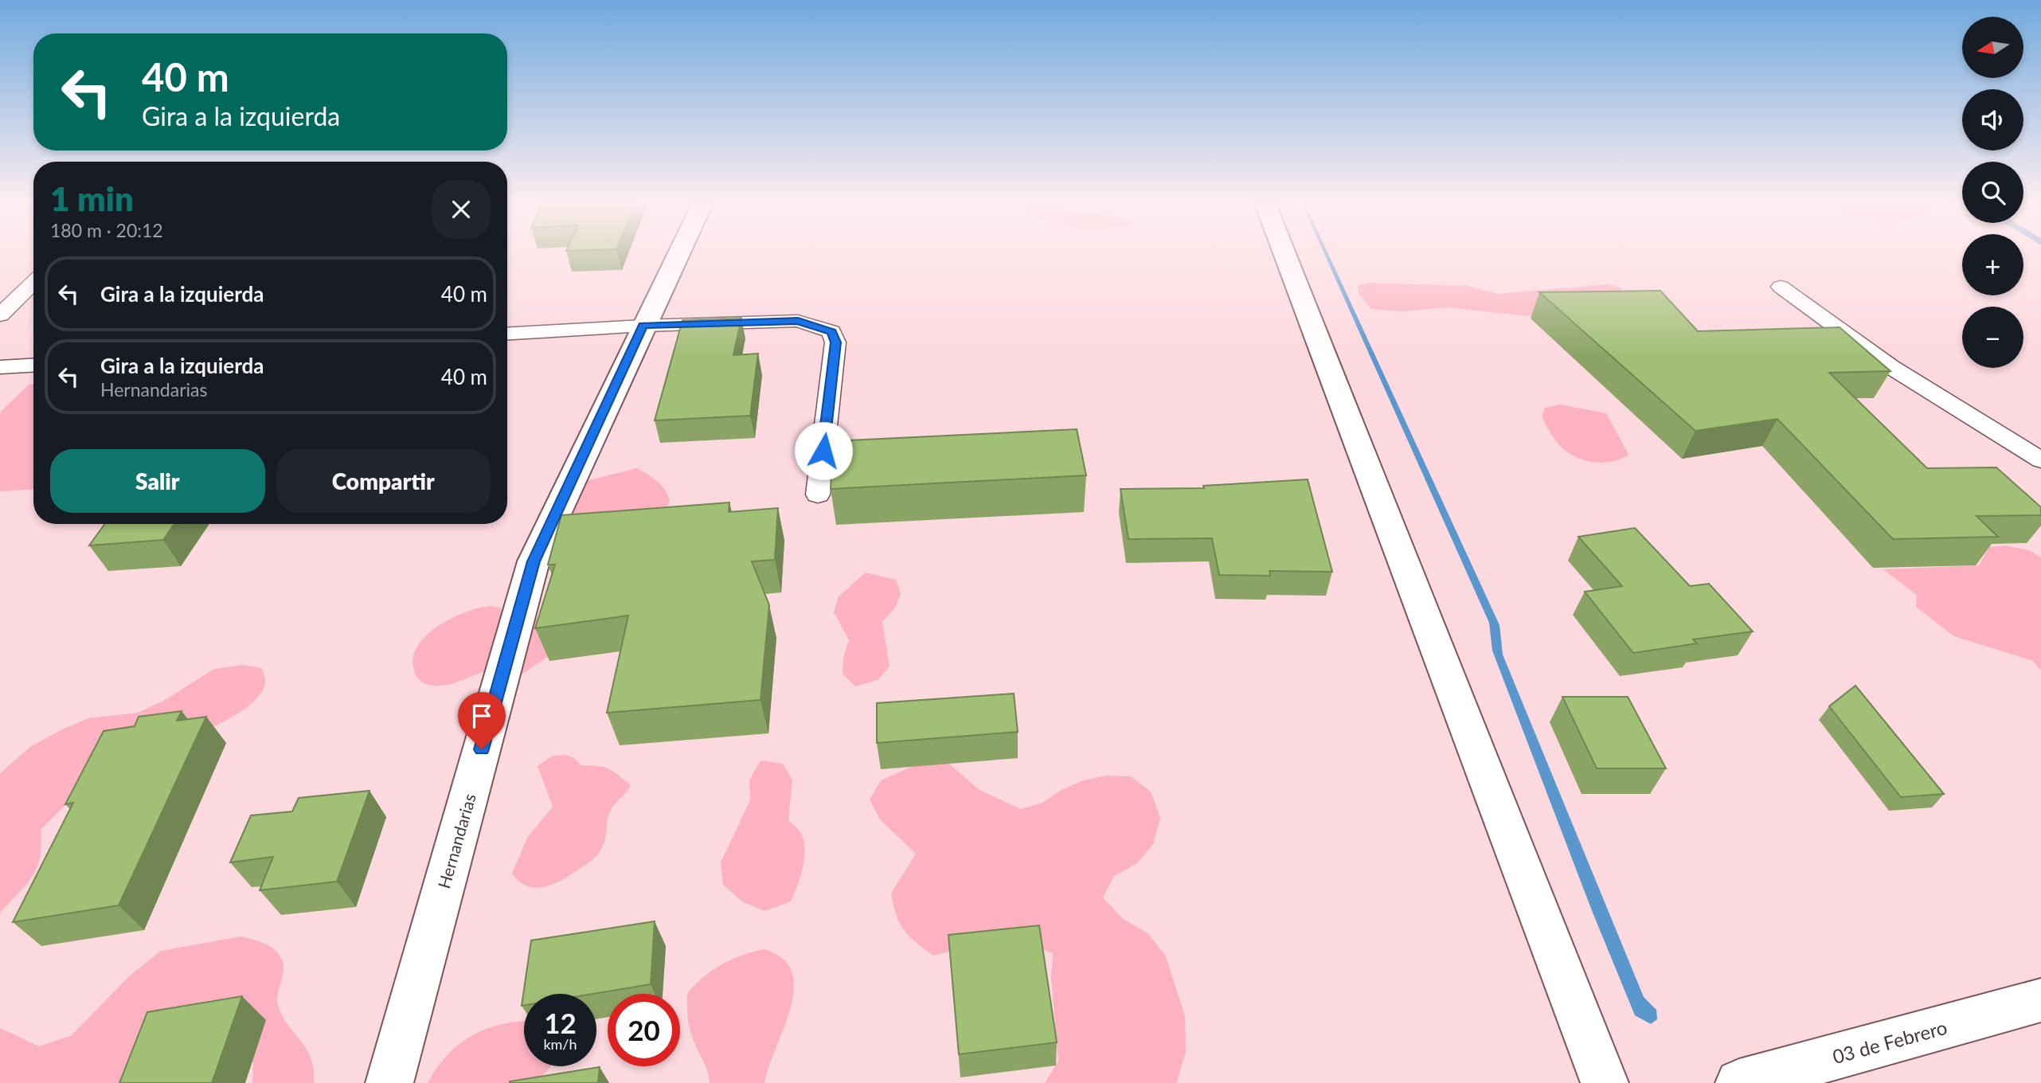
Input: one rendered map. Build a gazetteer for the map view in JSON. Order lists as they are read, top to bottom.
{
  "streets": {
    "street": ["Hernandarias", "03 de Febrero"]
  },
  "north": "left",
  "page": {
    "map_buttons": ["+", "−"],
    "turn": ["40 m", "Gira a la izquierda"],
    "heading": ["1 min", "180 m · 20:12"],
    "list": [
      {
        "name": "Gira a la izquierda",
        "value": "40 m"
      },
      {
        "name": "Gira a la izquierda",
        "note": "Hernandarias",
        "value": "40 m"
      }
    ],
    "buttons": ["Salir", "Compartir"],
    "speed": "12 km/h",
    "limit": "20"
  }
}
